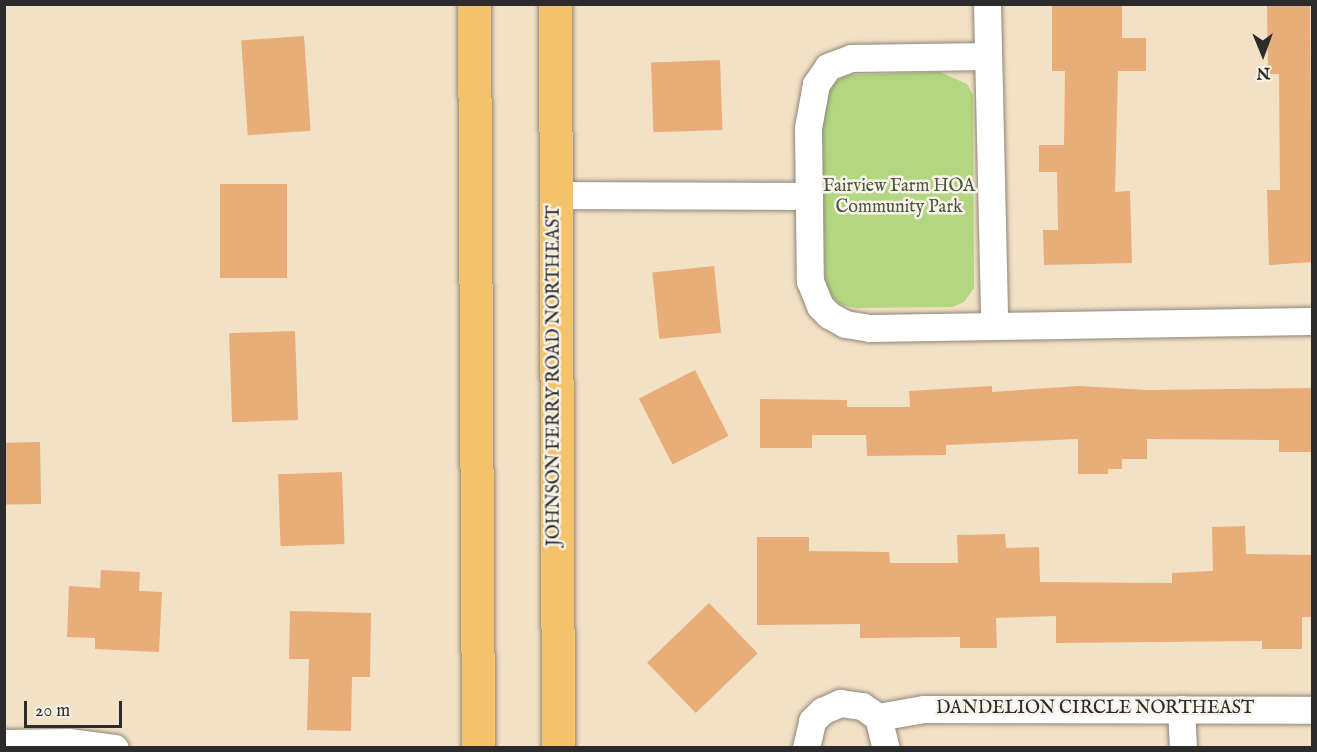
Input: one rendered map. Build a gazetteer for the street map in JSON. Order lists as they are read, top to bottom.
{
  "streets": {
    "main road": ["JOHNSON FERRY ROAD NORTHEAST"],
    "street": ["DANDELION CIRCLE NORTHEAST"]
  },
  "parks": ["Fairview Farm HOA Community Park"],
  "scale_bar": "20 m",
  "north": "bottom"
}
